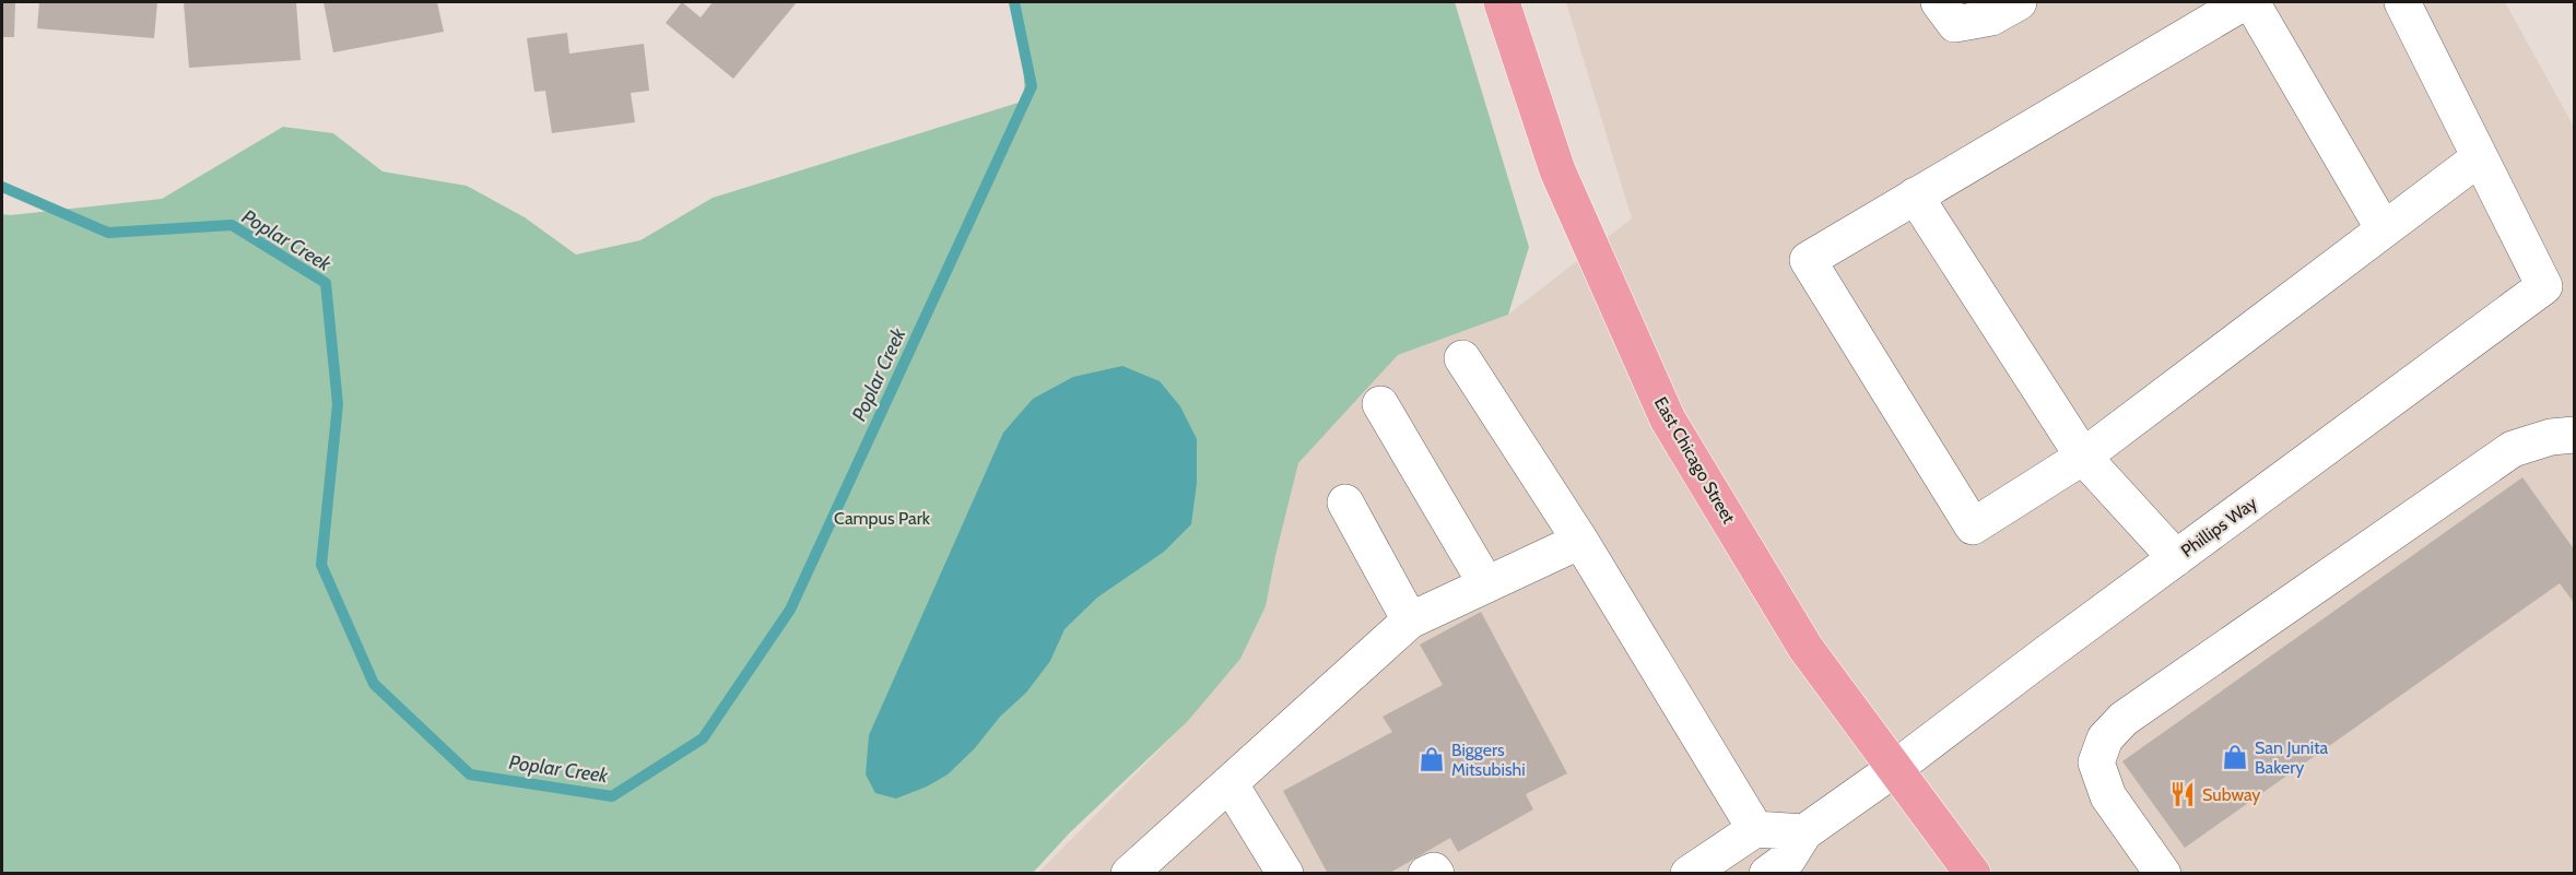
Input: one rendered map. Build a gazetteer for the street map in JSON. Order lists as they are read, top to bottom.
{
  "streets": {
    "main road": ["East Chicago Street"],
    "lane": ["Phillips Way"]
  },
  "crossings": [
    ["East Chicago Street", "Phillips Way"]
  ],
  "water": ["Poplar Creek"],
  "parks": ["Campus Park"],
  "places": {
    "shop": ["San Junita Bakery", "Biggers Mitsubishi"],
    "restaurant": ["Subway"]
  }
}
